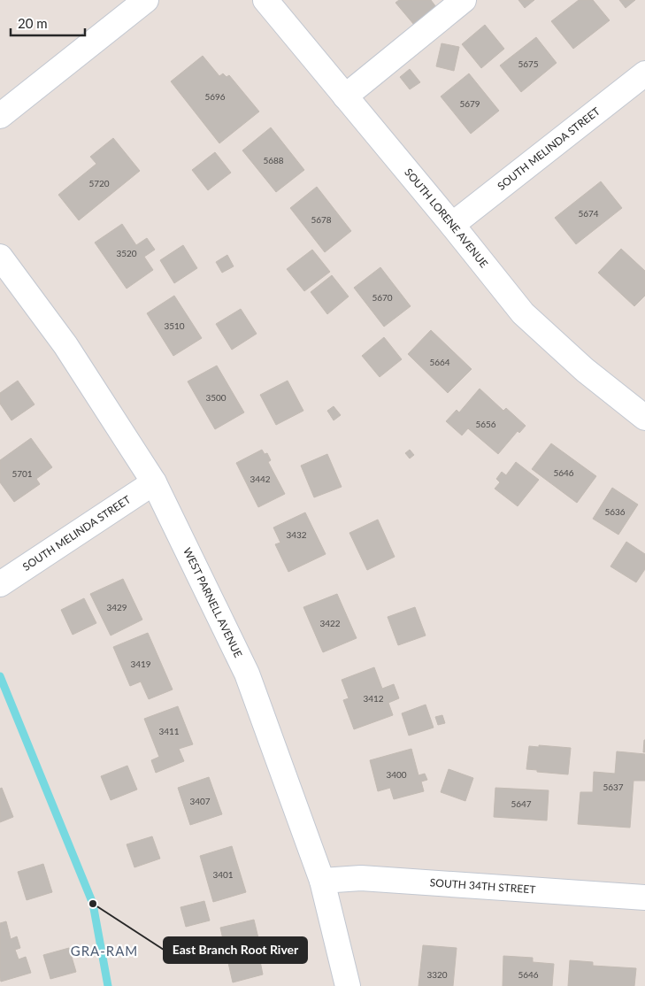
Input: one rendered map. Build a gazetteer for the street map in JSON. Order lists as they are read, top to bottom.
{
  "streets": {
    "street": [
      "SOUTH MELINDA STREET",
      "SOUTH LORENE AVENUE",
      "WEST PARNELL AVENUE",
      "SOUTH 34TH STREET"
    ]
  },
  "crossings": [
    ["SOUTH MELINDA STREET", "SOUTH LORENE AVENUE"],
    ["SOUTH MELINDA STREET", "WEST PARNELL AVENUE"],
    ["WEST PARNELL AVENUE", "SOUTH 34TH STREET"]
  ],
  "districts": ["GRA-RAM"],
  "places": ["East Branch Root River"],
  "house_numbers": [
    "5675",
    "5696",
    "5679",
    "5688",
    "5720",
    "5674",
    "5678",
    "3520",
    "5670",
    "3510",
    "5664",
    "3500",
    "5656",
    "5646",
    "5701",
    "3442",
    "5636",
    "3432",
    "3429",
    "3422",
    "3419",
    "3412",
    "3411",
    "3400",
    "5637",
    "3407",
    "5647",
    "3401",
    "3320",
    "5646"
  ],
  "scale_bar": "20 m"
}
